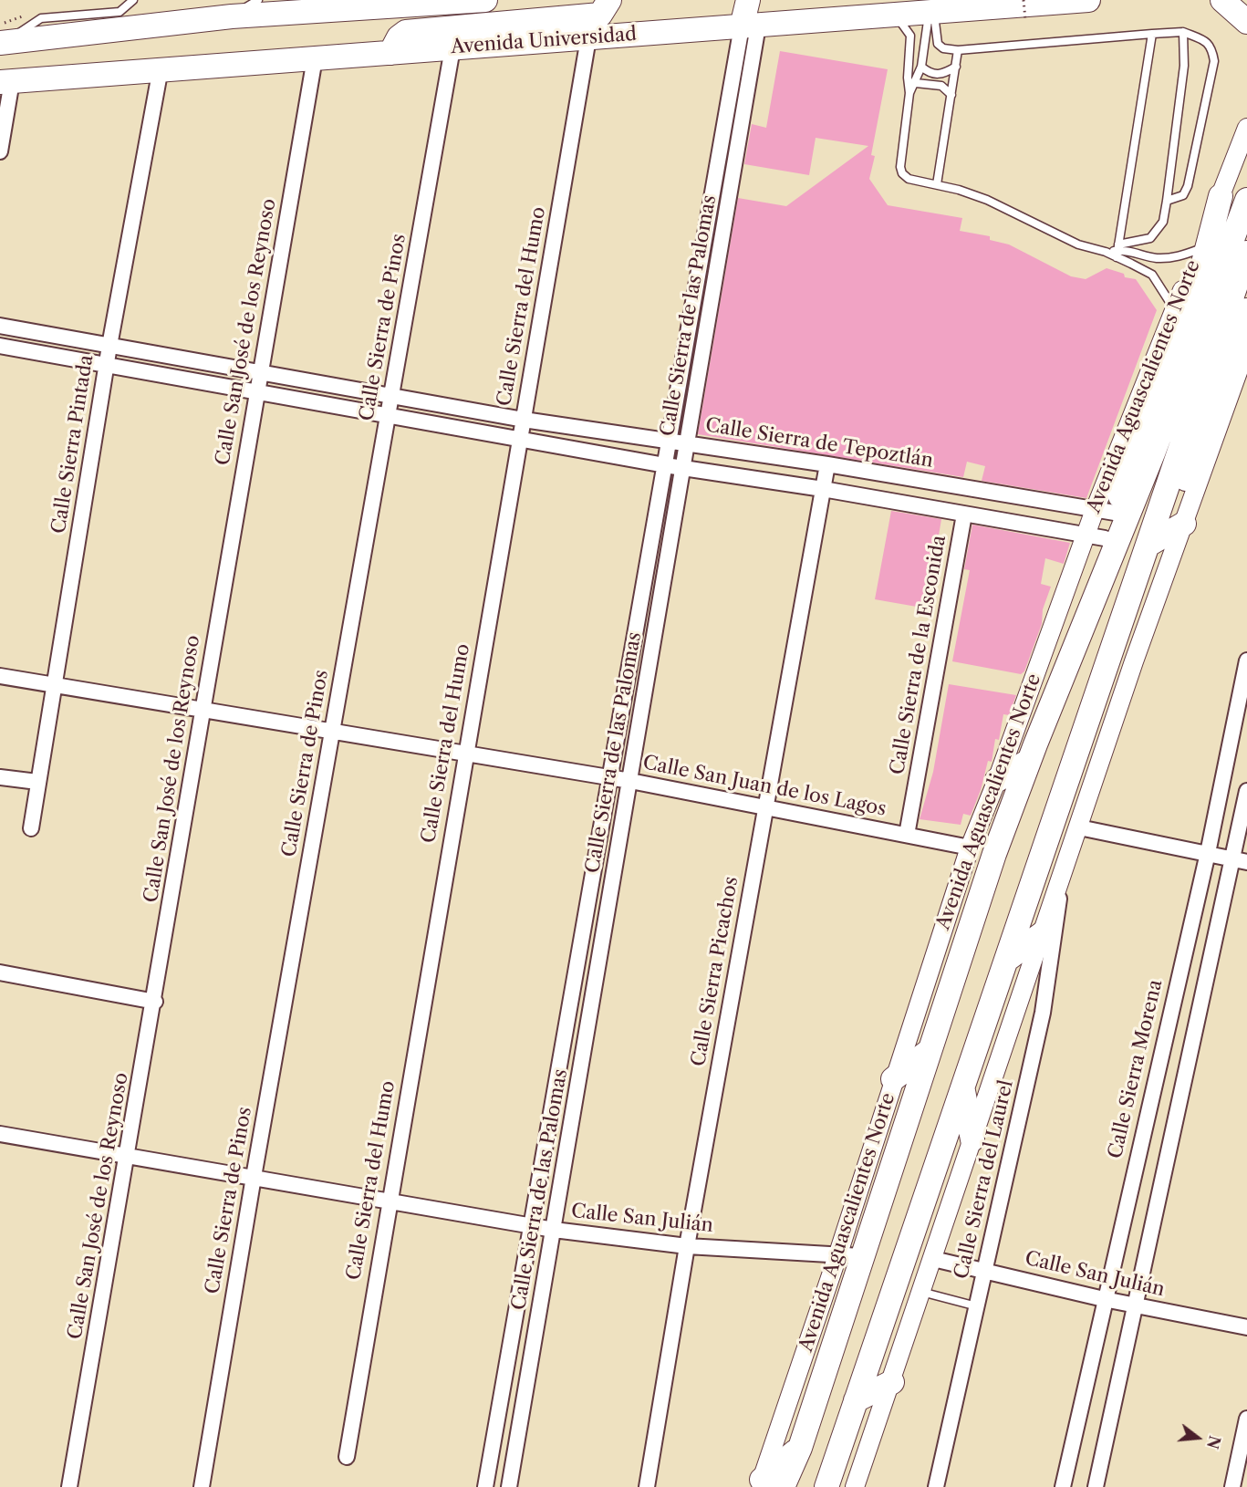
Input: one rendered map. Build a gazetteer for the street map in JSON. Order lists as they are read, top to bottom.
{
  "streets": {
    "main road": ["Avenida Universidad", "Avenida Aguascalientes Norte"],
    "street": [
      "Calle Sierra del Humo",
      "Calle Sierra de las Palomas",
      "Calle Sierra de Pinos",
      "Calle San José de los Reynoso",
      "Calle Sierra de Tepoztlán",
      "Calle Sierra Pintada",
      "Calle Sierra de la Esconida",
      "Calle San Juan de los Lagos",
      "Calle Sierra Picachos",
      "Calle Sierra Morena",
      "Calle Sierra del Laurel",
      "Calle San Julián"
    ]
  },
  "crossings": [
    ["Avenida Universidad", "Calle Sierra del Humo"],
    ["Avenida Universidad", "Calle Sierra de las Palomas"],
    ["Avenida Universidad", "Calle Sierra de Pinos"],
    ["Avenida Universidad", "Calle San José de los Reynoso"],
    ["Avenida Universidad", "Calle Sierra Pintada"],
    ["Calle Sierra del Humo", "Calle Sierra de Tepoztlán"],
    ["Calle Sierra del Humo", "Calle San Juan de los Lagos"],
    ["Calle Sierra del Humo", "Calle San Julián"],
    ["Calle Sierra de las Palomas", "Calle Sierra de Tepoztlán"],
    ["Calle Sierra de las Palomas", "Calle San Juan de los Lagos"],
    ["Calle Sierra de las Palomas", "Calle San Julián"],
    ["Calle Sierra de Pinos", "Calle Sierra de Tepoztlán"],
    ["Calle Sierra de Pinos", "Calle San Juan de los Lagos"],
    ["Calle Sierra de Pinos", "Calle San Julián"],
    ["Calle San José de los Reynoso", "Calle Sierra de Tepoztlán"],
    ["Calle San José de los Reynoso", "Calle San Juan de los Lagos"],
    ["Calle San José de los Reynoso", "Calle San Julián"],
    ["Avenida Aguascalientes Norte", "Calle Sierra de Tepoztlán"],
    ["Avenida Aguascalientes Norte", "Calle San Juan de los Lagos"],
    ["Avenida Aguascalientes Norte", "Calle San Julián"],
    ["Calle Sierra de Tepoztlán", "Calle Sierra Pintada"],
    ["Calle Sierra de Tepoztlán", "Calle Sierra Picachos"],
    ["Calle Sierra Pintada", "Calle San Juan de los Lagos"],
    ["Calle Sierra de la Esconida", "Calle San Juan de los Lagos"],
    ["Calle San Juan de los Lagos", "Calle Sierra Picachos"],
    ["Calle Sierra Picachos", "Calle San Julián"],
    ["Calle Sierra Morena", "Calle San Julián"],
    ["Calle Sierra del Laurel", "Calle San Julián"]
  ],
  "north": "right"
}
